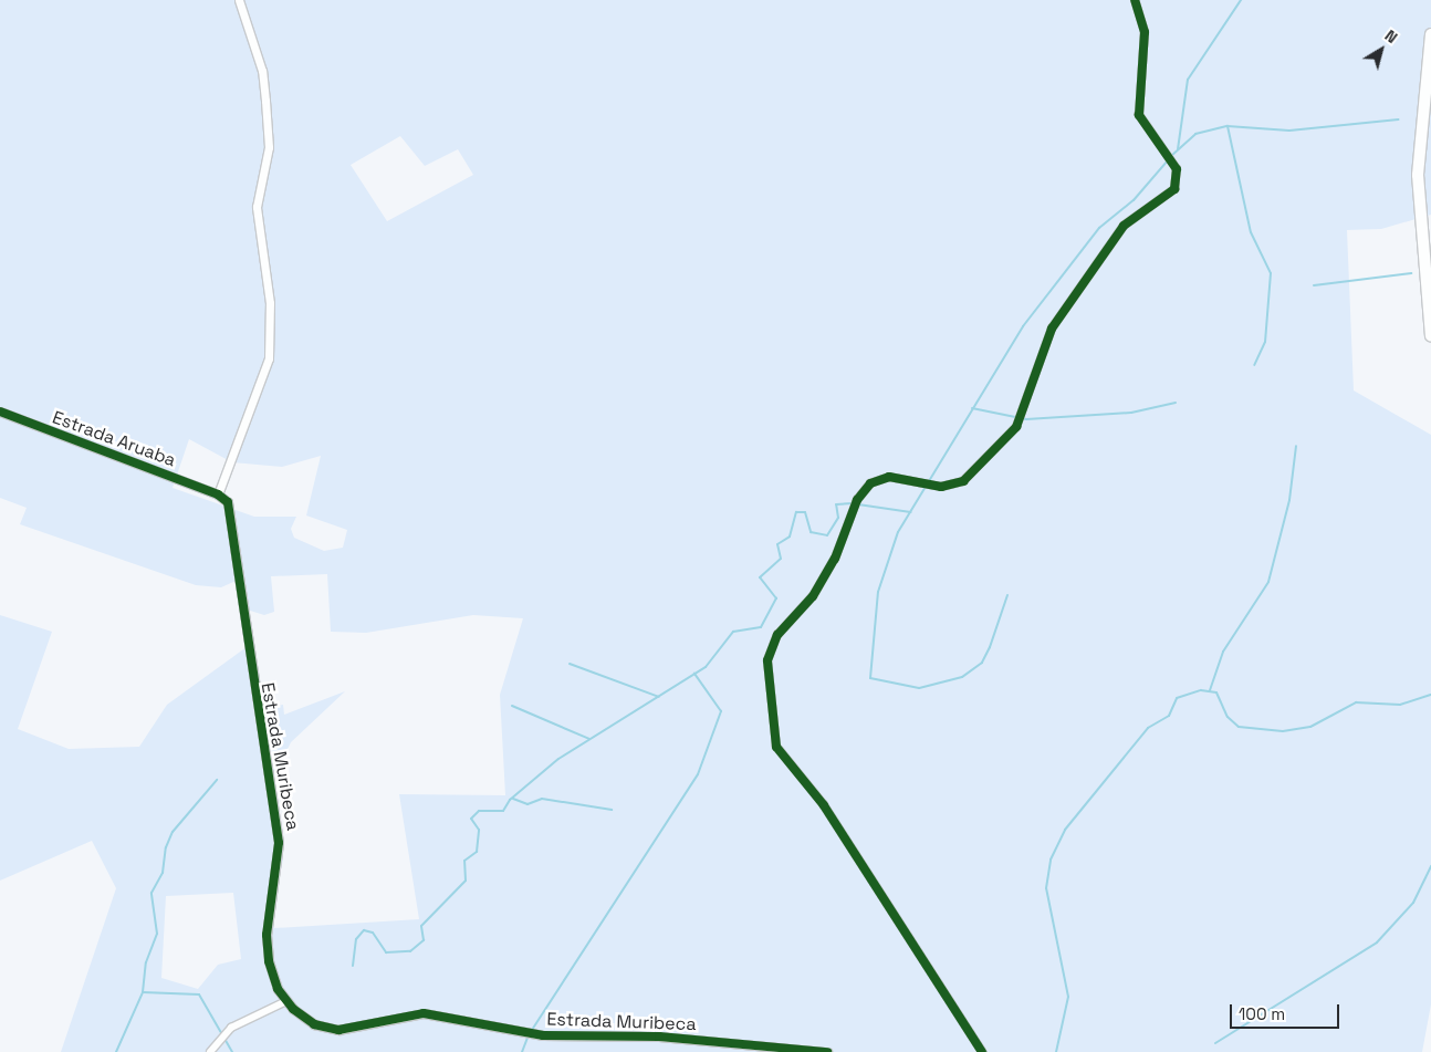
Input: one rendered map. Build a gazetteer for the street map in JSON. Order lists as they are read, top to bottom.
{
  "streets": {
    "street": ["Estrada Aruaba", "Estrada Muribeca"]
  },
  "crossings": [
    ["Estrada Aruaba", "Estrada Muribeca"]
  ],
  "scale_bar": "100 m",
  "north": "top right"
}
